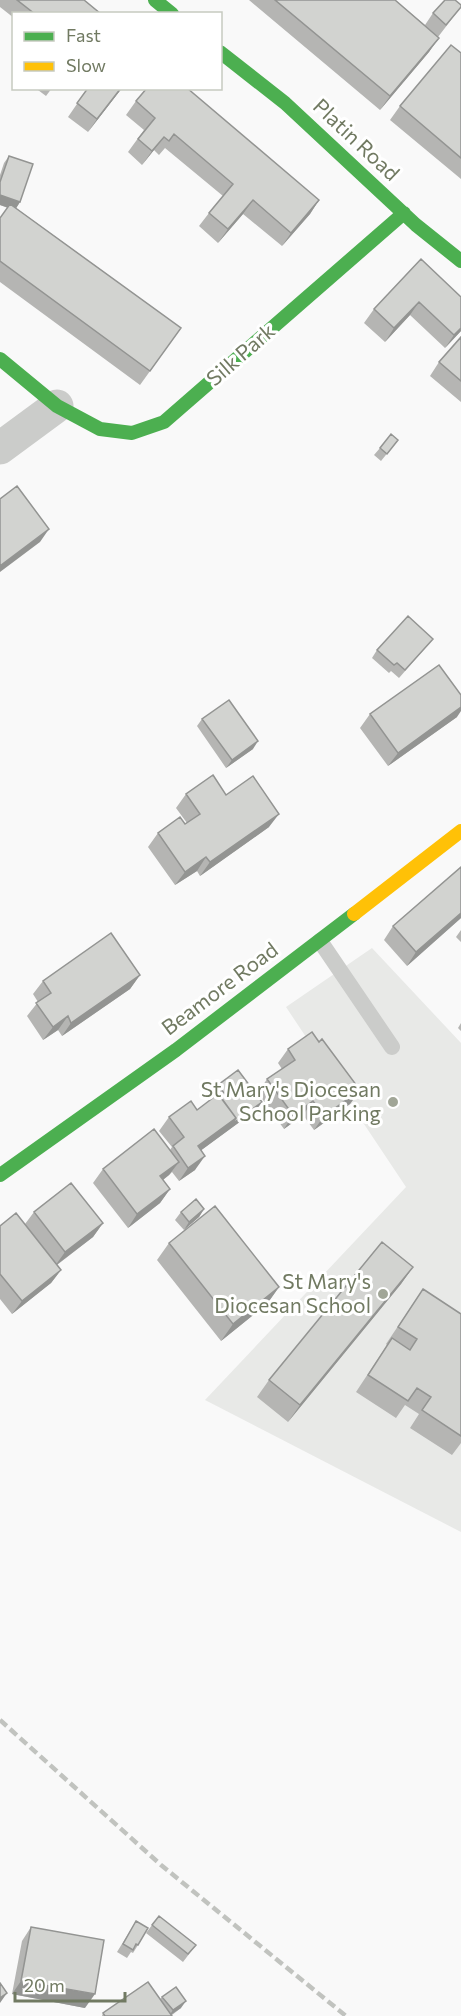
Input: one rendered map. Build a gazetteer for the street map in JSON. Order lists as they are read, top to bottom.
{
  "streets": {
    "main road": ["Platin Road", "Silk Park", "Beamore Road"]
  },
  "crossings": [
    ["Platin Road", "Silk Park"]
  ],
  "places": ["St Mary's Diocesan School Parking", "St Mary's Diocesan School"],
  "legend": ["Fast", "Slow"],
  "scale_bar": "20 m"
}
